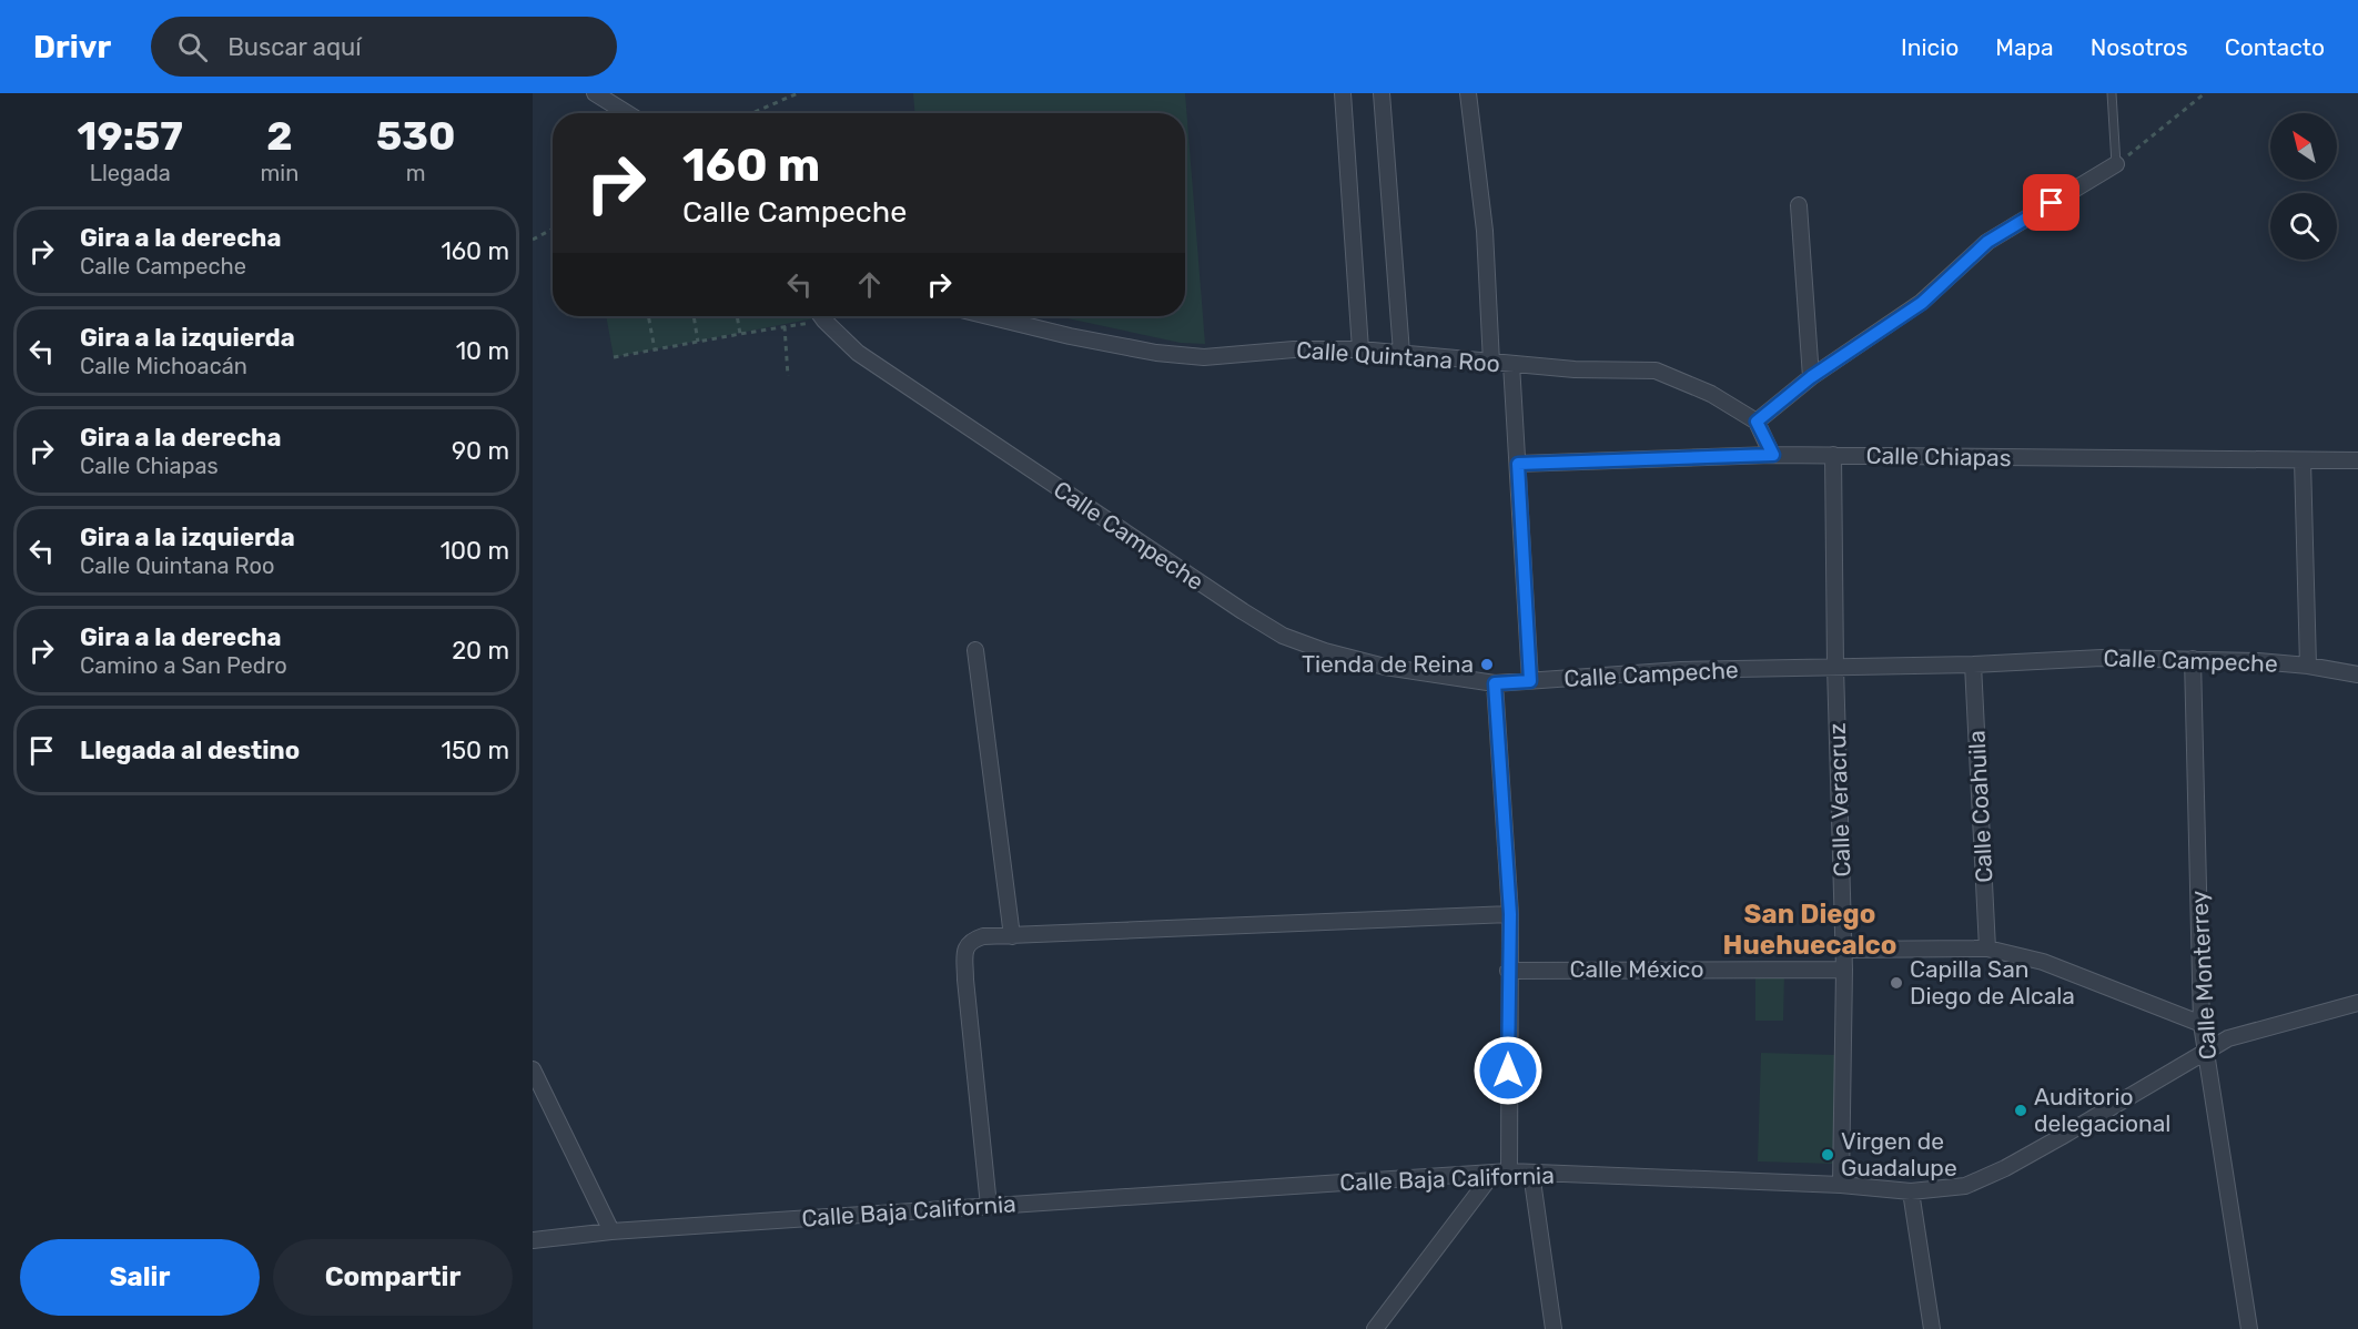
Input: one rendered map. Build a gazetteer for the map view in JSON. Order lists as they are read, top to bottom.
{
  "streets": {
    "street": [
      "Calle Quintana Roo",
      "Calle Chiapas",
      "Calle Campeche",
      "Calle Veracruz",
      "Calle Coahuila",
      "Calle México",
      "Calle Monterrey",
      "Calle Baja California"
    ]
  },
  "crossings": [
    ["Calle Chiapas", "Calle Veracruz"],
    ["Calle Campeche", "Calle Veracruz"],
    ["Calle Campeche", "Calle Coahuila"],
    ["Calle Campeche", "Calle Monterrey"],
    ["Calle Veracruz", "Calle México"],
    ["Calle Veracruz", "Calle Baja California"],
    ["Calle Monterrey", "Calle Baja California"]
  ],
  "districts": ["San Diego Huehuecalco"],
  "places": [
    "Tienda de Reina",
    "Capilla San Diego de Alcala",
    "Auditorio delegacional",
    "Virgen de Guadalupe"
  ],
  "north": "top left",
  "page": {
    "header": "Drivr",
    "search": "Buscar aquí",
    "nav": [
      "Inicio",
      "Mapa",
      "Nosotros",
      "Contacto"
    ],
    "eta": [
      "19:57",
      "Llegada",
      "2",
      "min",
      "530",
      "m"
    ],
    "turn": ["160 m", "Calle Campeche"],
    "list": [
      {
        "name": "Gira a la derecha",
        "note": "Calle Campeche",
        "value": "160 m"
      },
      {
        "name": "Gira a la izquierda",
        "note": "Calle Michoacán",
        "value": "10 m"
      },
      {
        "name": "Gira a la derecha",
        "note": "Calle Chiapas",
        "value": "90 m"
      },
      {
        "name": "Gira a la izquierda",
        "note": "Calle Quintana Roo",
        "value": "100 m"
      },
      {
        "name": "Gira a la derecha",
        "note": "Camino a San Pedro",
        "value": "20 m"
      },
      {
        "name": "Llegada al destino",
        "value": "150 m"
      }
    ],
    "buttons": ["Salir", "Compartir"]
  }
}
